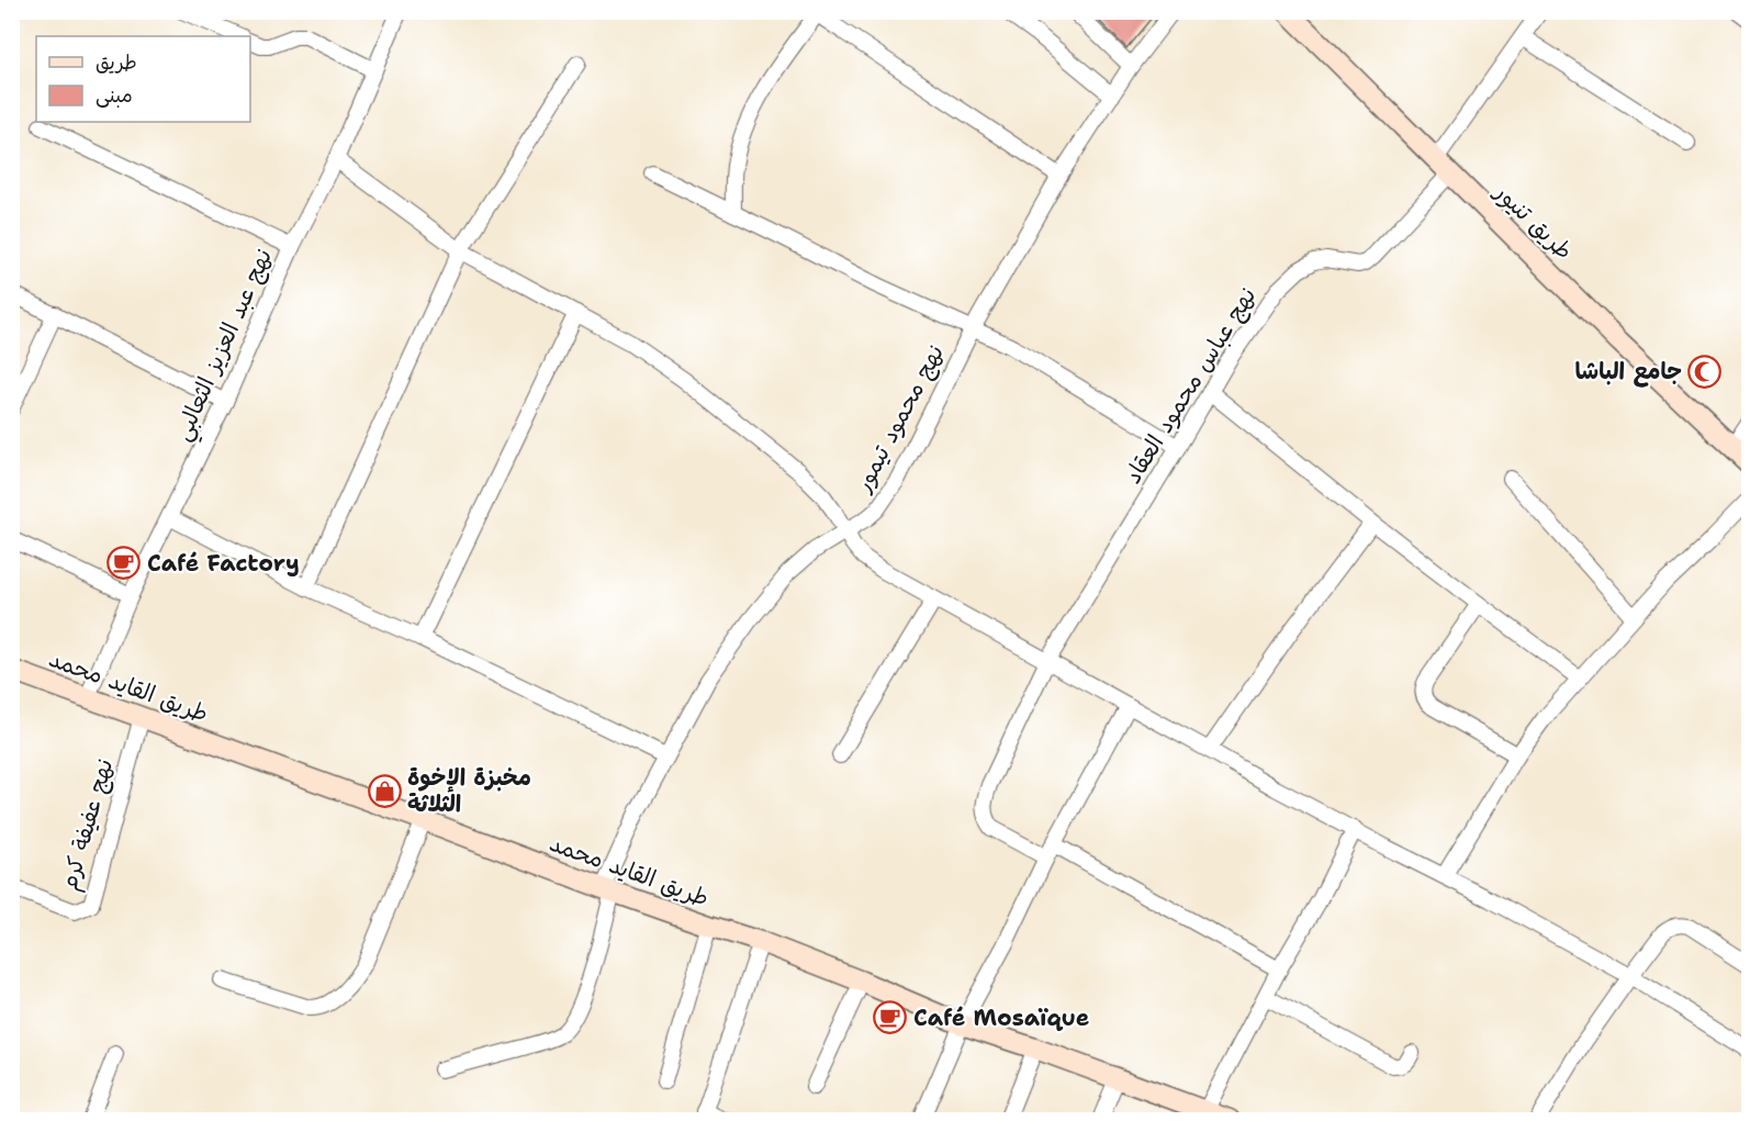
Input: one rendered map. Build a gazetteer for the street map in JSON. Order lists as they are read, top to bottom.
{
  "streets": {
    "main road": ["طريق تنيور", "طريق القايد محمد"],
    "street": [
      "نهج عبد العزيز الثعالبي",
      "نهج عباس محمود العقاد",
      "نهج محمود تيمور",
      "نهج عفيفة كرم"
    ]
  },
  "crossings": [
    ["طريق تنيور", "نهج عباس محمود العقاد"],
    ["نهج عبد العزيز الثعالبي", "طريق القايد محمد"],
    ["نهج محمود تيمور", "طريق القايد محمد"],
    ["طريق القايد محمد", "نهج عفيفة كرم"]
  ],
  "places": {
    "mosque": ["جامع الباشا"],
    "cafe": ["Café Factory", "Café Mosaïque"],
    "shop": ["مخبزة الإخوة الثلاثة"]
  },
  "legend": ["طريق", "مبنى"]
}
